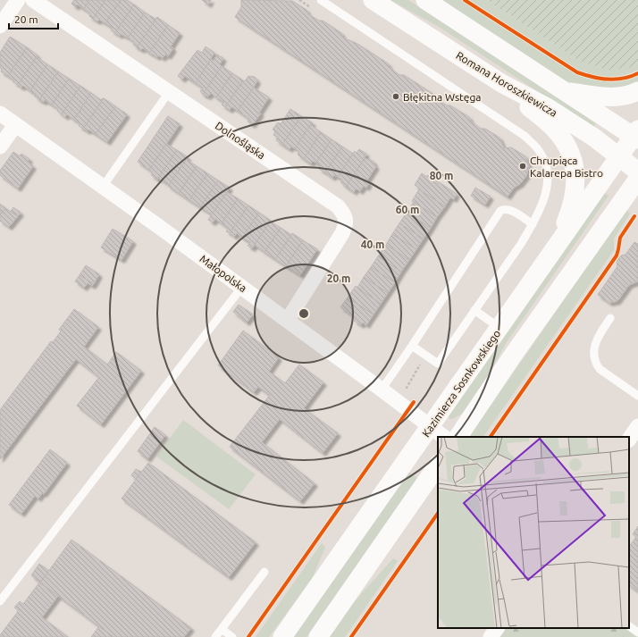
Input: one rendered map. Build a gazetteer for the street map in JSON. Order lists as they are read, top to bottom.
{
  "streets": {
    "street": [
      "Romana Horoszkiewicza",
      "Dolnośląska",
      "Małopolska",
      "Kazimierza Sosnkowskiego"
    ]
  },
  "crossings": [
    ["Romana Horoszkiewicza", "Kazimierza Sosnkowskiego"],
    ["Dolnośląska", "Małopolska"],
    ["Małopolska", "Kazimierza Sosnkowskiego"]
  ],
  "places": ["Błękitna Wstęga", "Chrupiąca Kalarepa Bistro"],
  "scale_bar": "20 m",
  "rings": [
    "80 m",
    "60 m",
    "40 m",
    "20 m"
  ]
}
